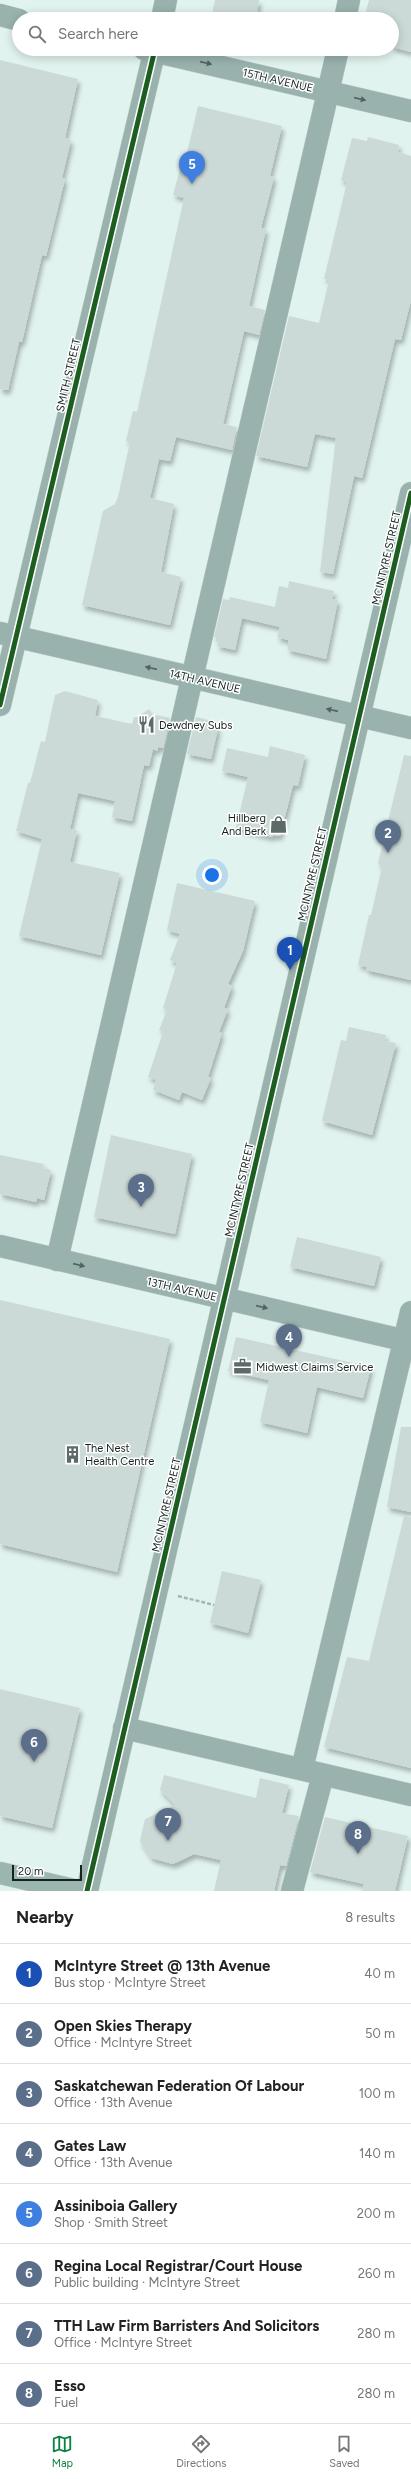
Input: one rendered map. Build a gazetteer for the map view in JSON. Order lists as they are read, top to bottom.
{
  "streets": {
    "street": [
      "15TH AVENUE",
      "SMITH STREET",
      "MCINTYRE STREET",
      "14TH AVENUE",
      "13TH AVENUE"
    ]
  },
  "crossings": [
    ["SMITH STREET", "14TH AVENUE"],
    ["MCINTYRE STREET", "14TH AVENUE"],
    ["MCINTYRE STREET", "13TH AVENUE"]
  ],
  "one_way": ["15TH AVENUE", "14TH AVENUE", "13TH AVENUE"],
  "places": {
    "restaurant": ["Dewdney Subs"],
    "shop": ["Hillberg And Berk"],
    "office": ["Midwest Claims Service"],
    "building": ["The Nest Health Centre"]
  },
  "scale_bar": "20 m",
  "page": {
    "search": "Search here",
    "pins": [
      "5",
      "2",
      "1",
      "3",
      "4",
      "6",
      "7",
      "8"
    ],
    "scale": "20 m",
    "heading": ["Nearby", "8 results"],
    "list": [
      {
        "mark": "1",
        "name": "McIntyre Street @ 13th Avenue",
        "note": "Bus stop · McIntyre Street",
        "value": "40 m"
      },
      {
        "mark": "2",
        "name": "Open Skies Therapy",
        "note": "Office · McIntyre Street",
        "value": "50 m"
      },
      {
        "mark": "3",
        "name": "Saskatchewan Federation Of Labour",
        "note": "Office · 13th Avenue",
        "value": "100 m"
      },
      {
        "mark": "4",
        "name": "Gates Law",
        "note": "Office · 13th Avenue",
        "value": "140 m"
      },
      {
        "mark": "5",
        "name": "Assiniboia Gallery",
        "note": "Shop · Smith Street",
        "value": "200 m"
      },
      {
        "mark": "6",
        "name": "Regina Local Registrar/Court House",
        "note": "Public building · McIntyre Street",
        "value": "260 m"
      },
      {
        "mark": "7",
        "name": "TTH Law Firm Barristers And Solicitors",
        "note": "Office · McIntyre Street",
        "value": "280 m"
      },
      {
        "mark": "8",
        "name": "Esso",
        "note": "Fuel",
        "value": "280 m"
      }
    ],
    "nav": ["Map", "Directions", "Saved"]
  }
}
